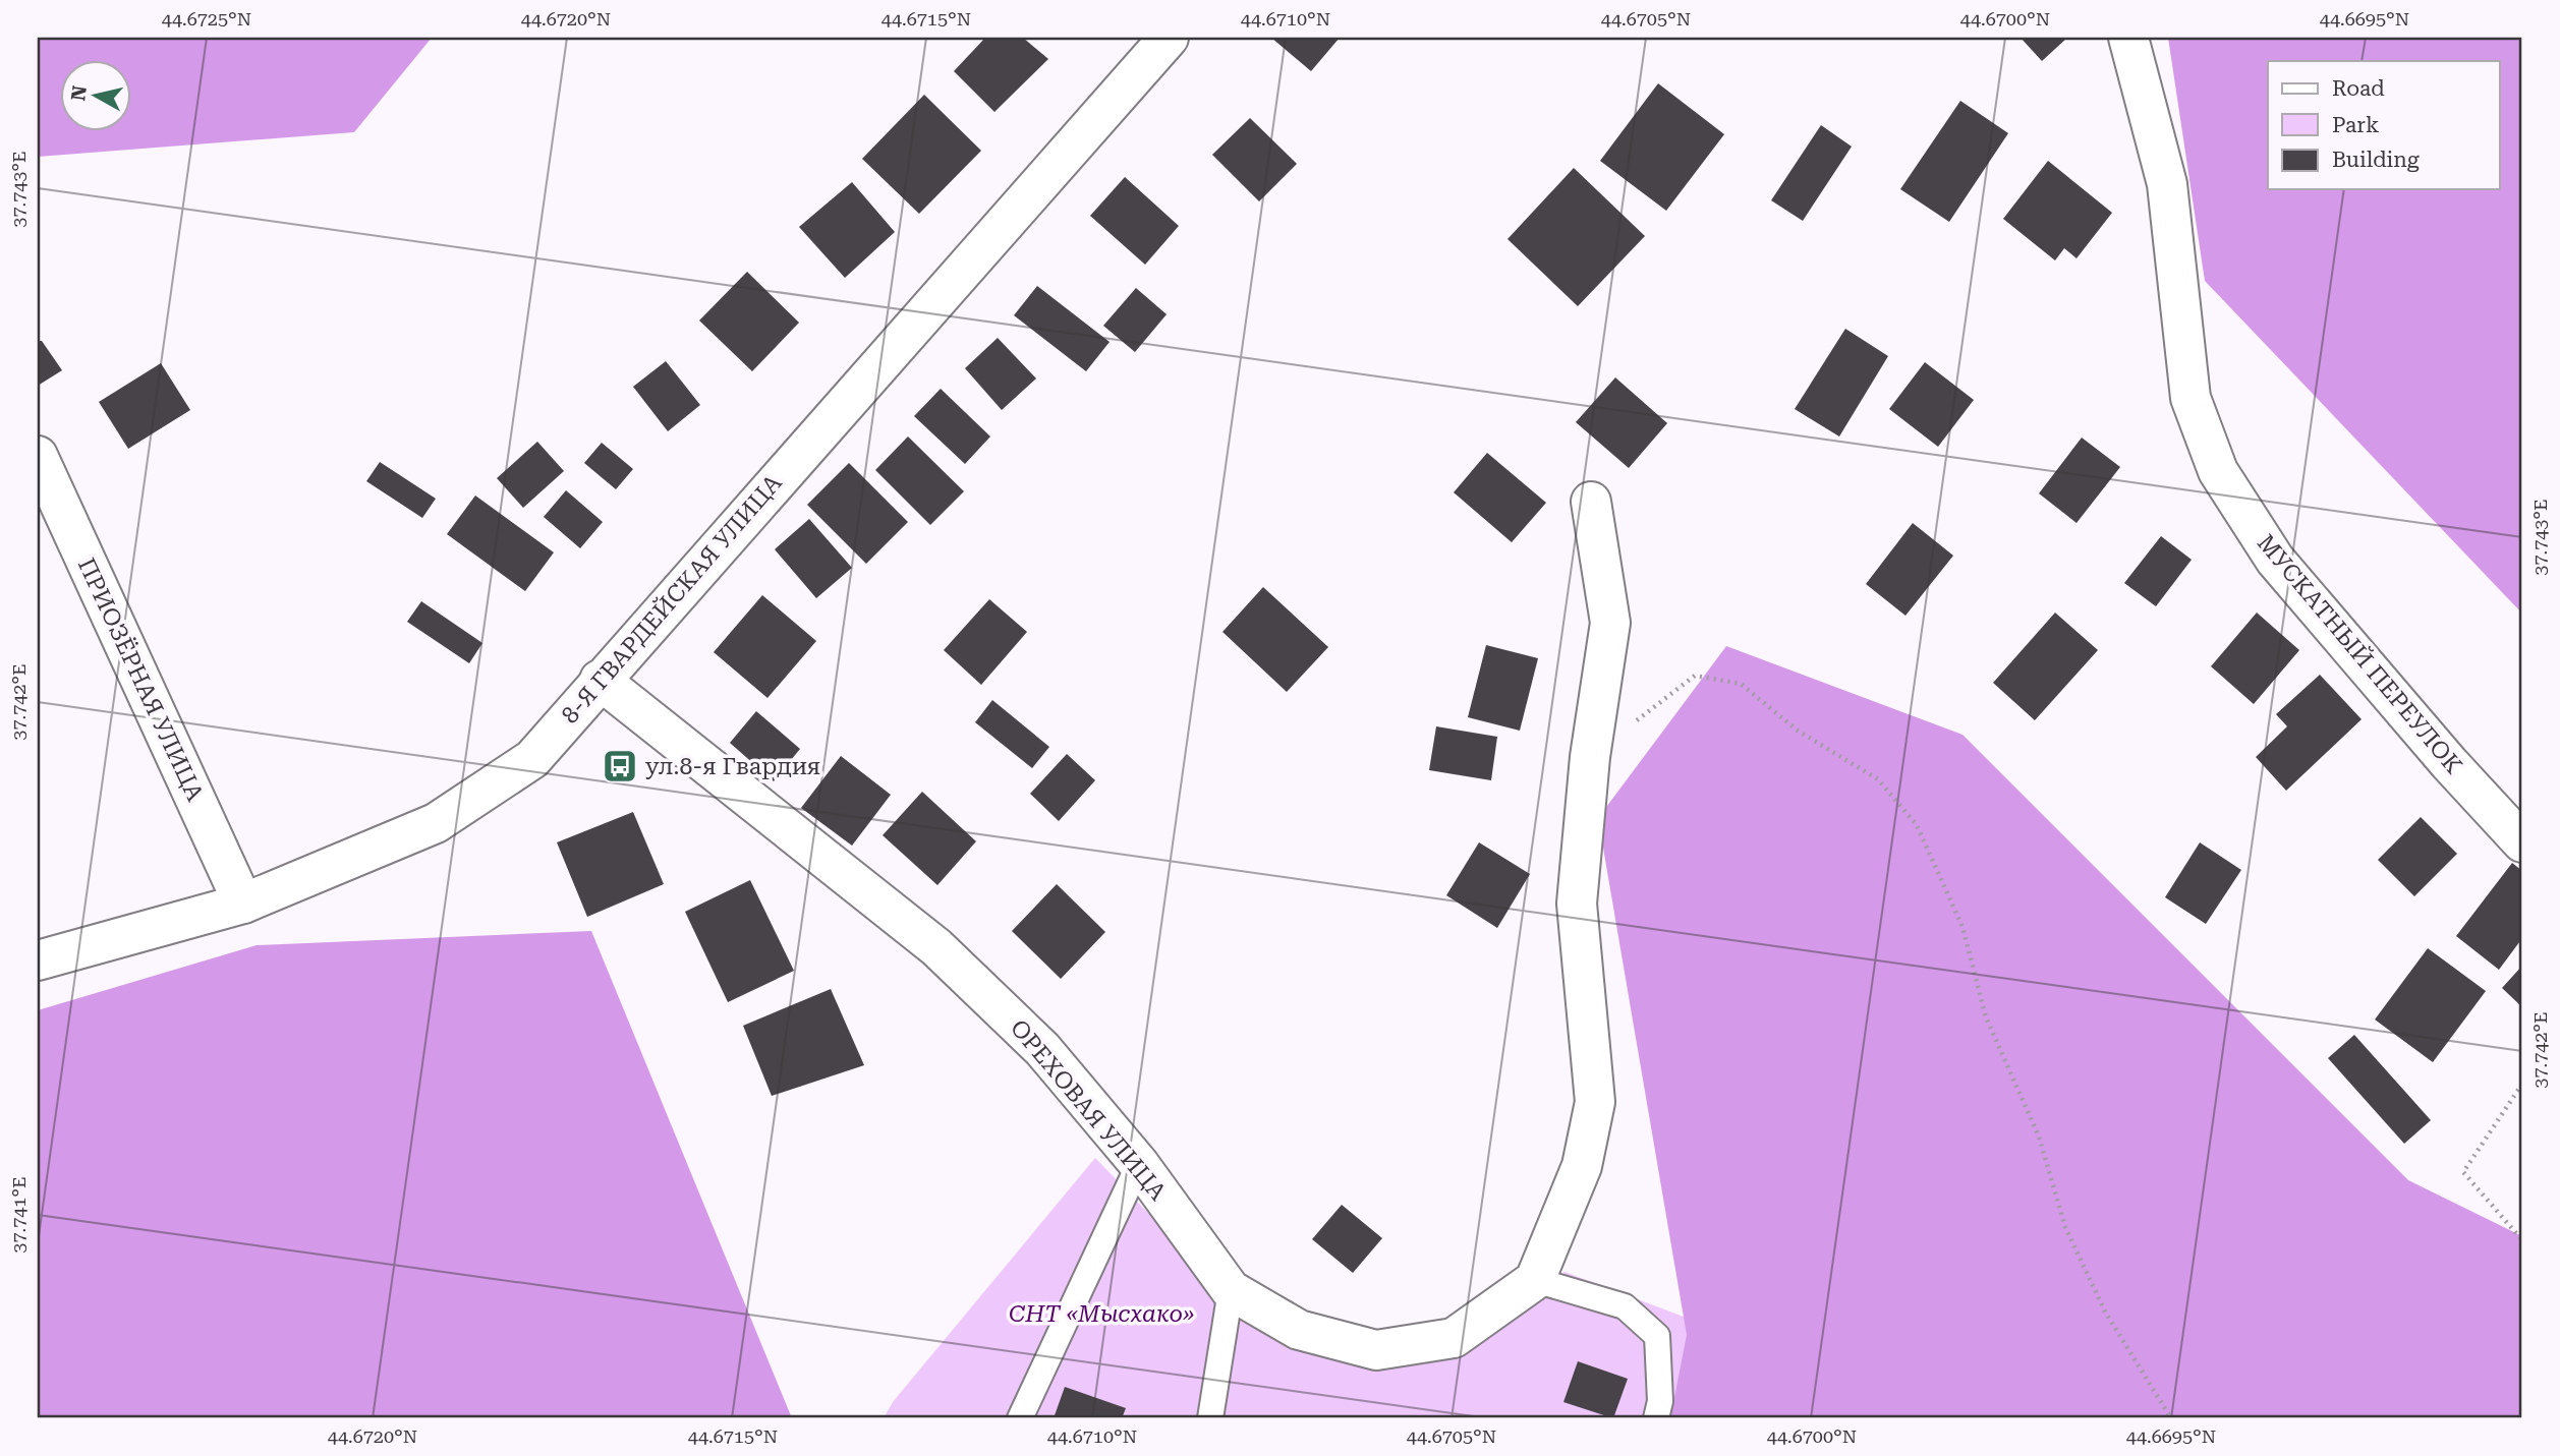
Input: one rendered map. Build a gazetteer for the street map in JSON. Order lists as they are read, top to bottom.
{
  "streets": {
    "street": [
      "8-Я ГВАРДЕЙСКАЯ УЛИЦА",
      "МУСКАТНЫЙ ПЕРЕУЛОК",
      "ПРИОЗЁРНАЯ УЛИЦА",
      "ОРЕХОВАЯ УЛИЦА"
    ]
  },
  "crossings": [
    ["8-Я ГВАРДЕЙСКАЯ УЛИЦА", "ПРИОЗЁРНАЯ УЛИЦА"],
    ["8-Я ГВАРДЕЙСКАЯ УЛИЦА", "ОРЕХОВАЯ УЛИЦА"]
  ],
  "parks": ["СНТ «Мысхако»"],
  "places": {
    "bus stop": ["ул.8-я Гвардия"]
  },
  "legend": ["Road", "Park", "Building"],
  "north": "left",
  "coordinates": [
    "44.6725°N",
    "44.6720°N",
    "44.6715°N",
    "44.6710°N",
    "44.6705°N",
    "44.6700°N",
    "44.6695°N",
    "37.743°E",
    "37.742°E",
    "37.741°E"
  ]
}
